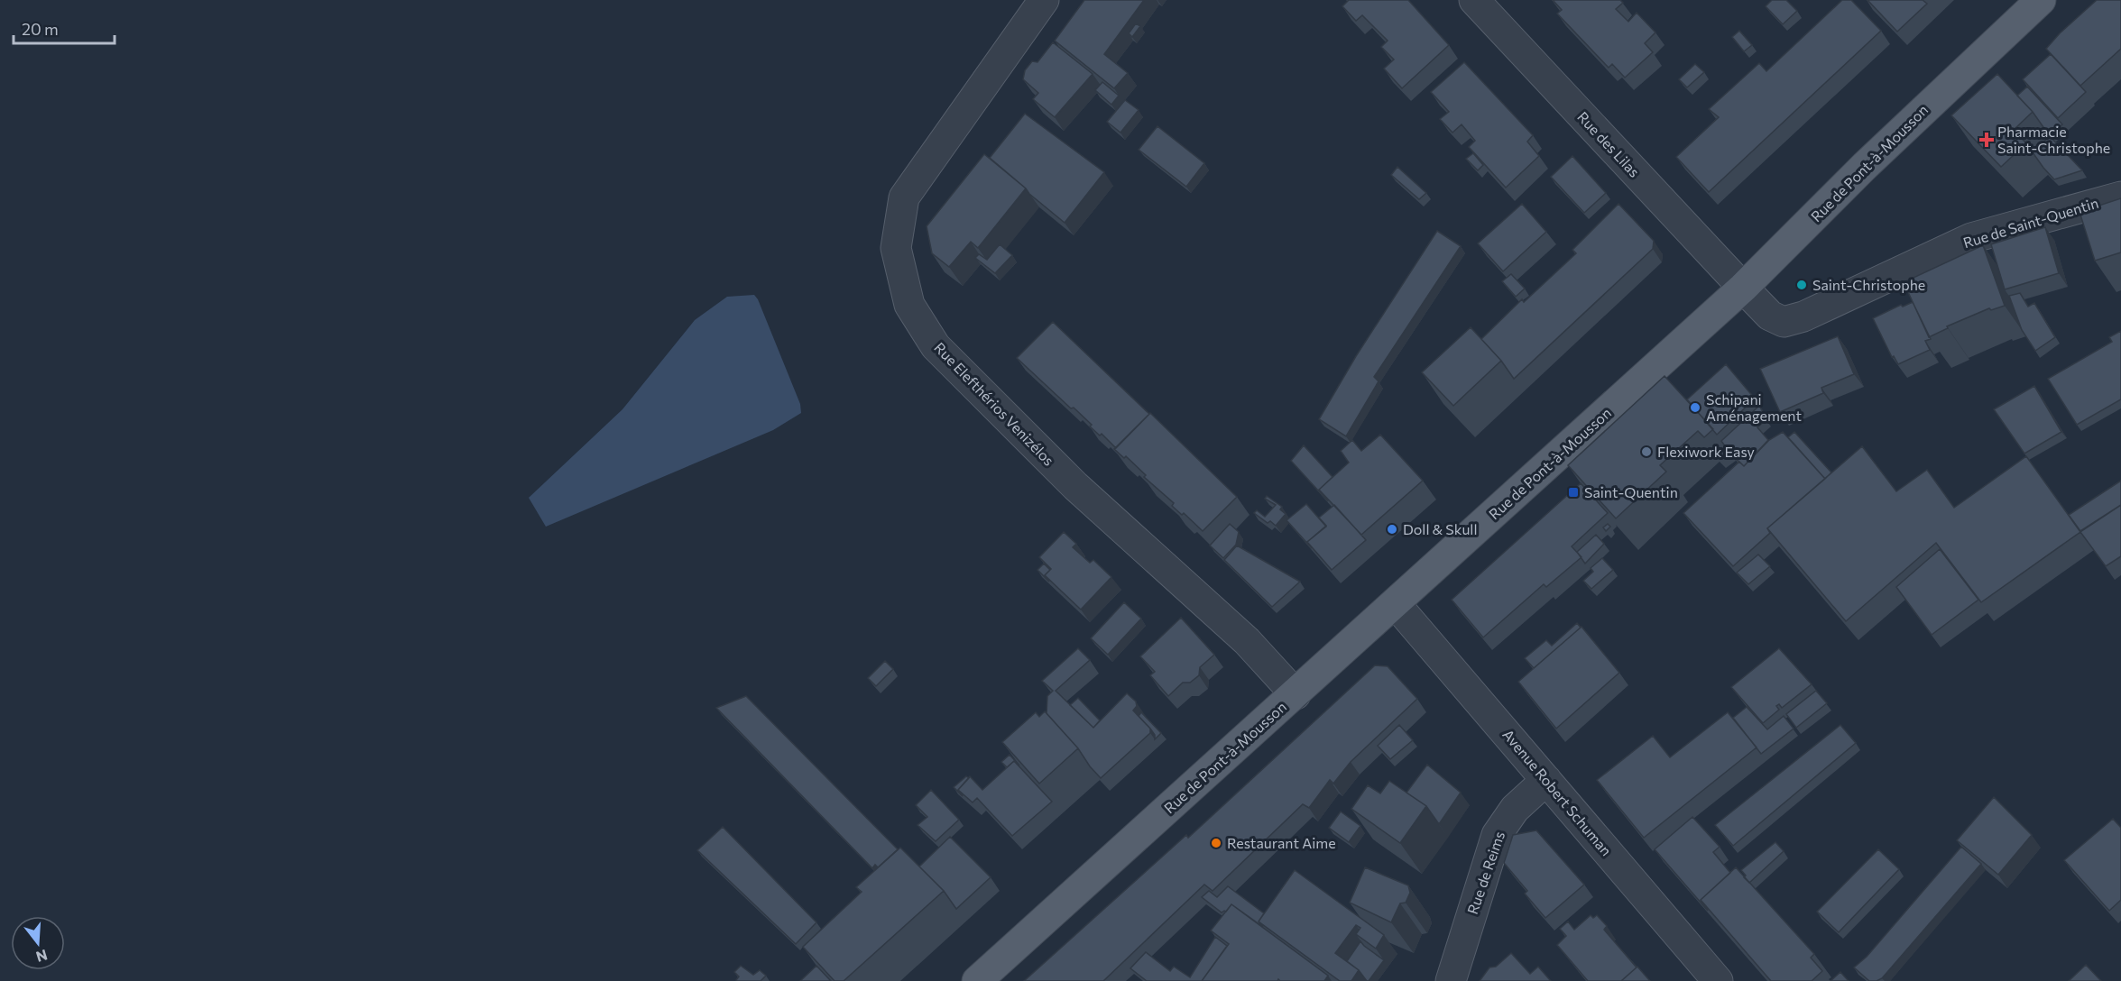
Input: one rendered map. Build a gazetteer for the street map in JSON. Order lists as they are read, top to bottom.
{
  "streets": {
    "main road": ["Rue de Pont-à-Mousson"],
    "street": [
      "Rue des Lilas",
      "Rue de Saint-Quentin",
      "Rue Elefthérios Venizélos",
      "Avenue Robert Schuman",
      "Rue de Reims"
    ]
  },
  "crossings": [
    ["Rue des Lilas", "Rue de Pont-à-Mousson"],
    ["Rue des Lilas", "Rue de Saint-Quentin"],
    ["Rue de Pont-à-Mousson", "Rue de Saint-Quentin"],
    ["Rue de Pont-à-Mousson", "Rue Elefthérios Venizélos"],
    ["Rue de Pont-à-Mousson", "Avenue Robert Schuman"],
    ["Avenue Robert Schuman", "Rue de Reims"]
  ],
  "places": {
    "health": ["Pharmacie Saint-Christophe"],
    "other": [
      "Saint-Christophe",
      "Schipani Aménagement",
      "Flexiwork Easy",
      "Doll & Skull",
      "Restaurant Aime"
    ],
    "transit": ["Saint-Quentin"]
  },
  "scale_bar": "20 m",
  "north": "bottom"
}
